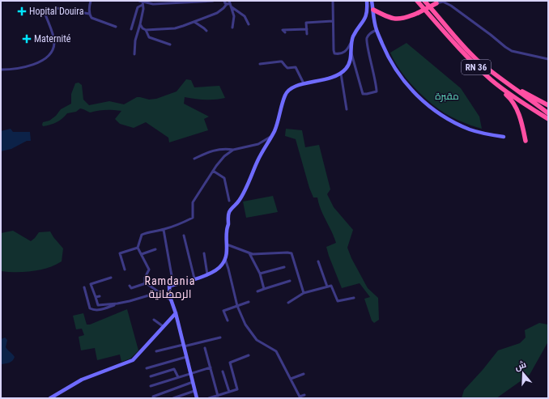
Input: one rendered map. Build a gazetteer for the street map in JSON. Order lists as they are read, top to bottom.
{
  "streets": {
    "highway": ["RN 36"]
  },
  "districts": ["Ramdania الرمضانية"],
  "parks": ["مقبرة"],
  "places": {
    "health": ["Hopital Douira", "Maternité"]
  },
  "north": "top"
}
